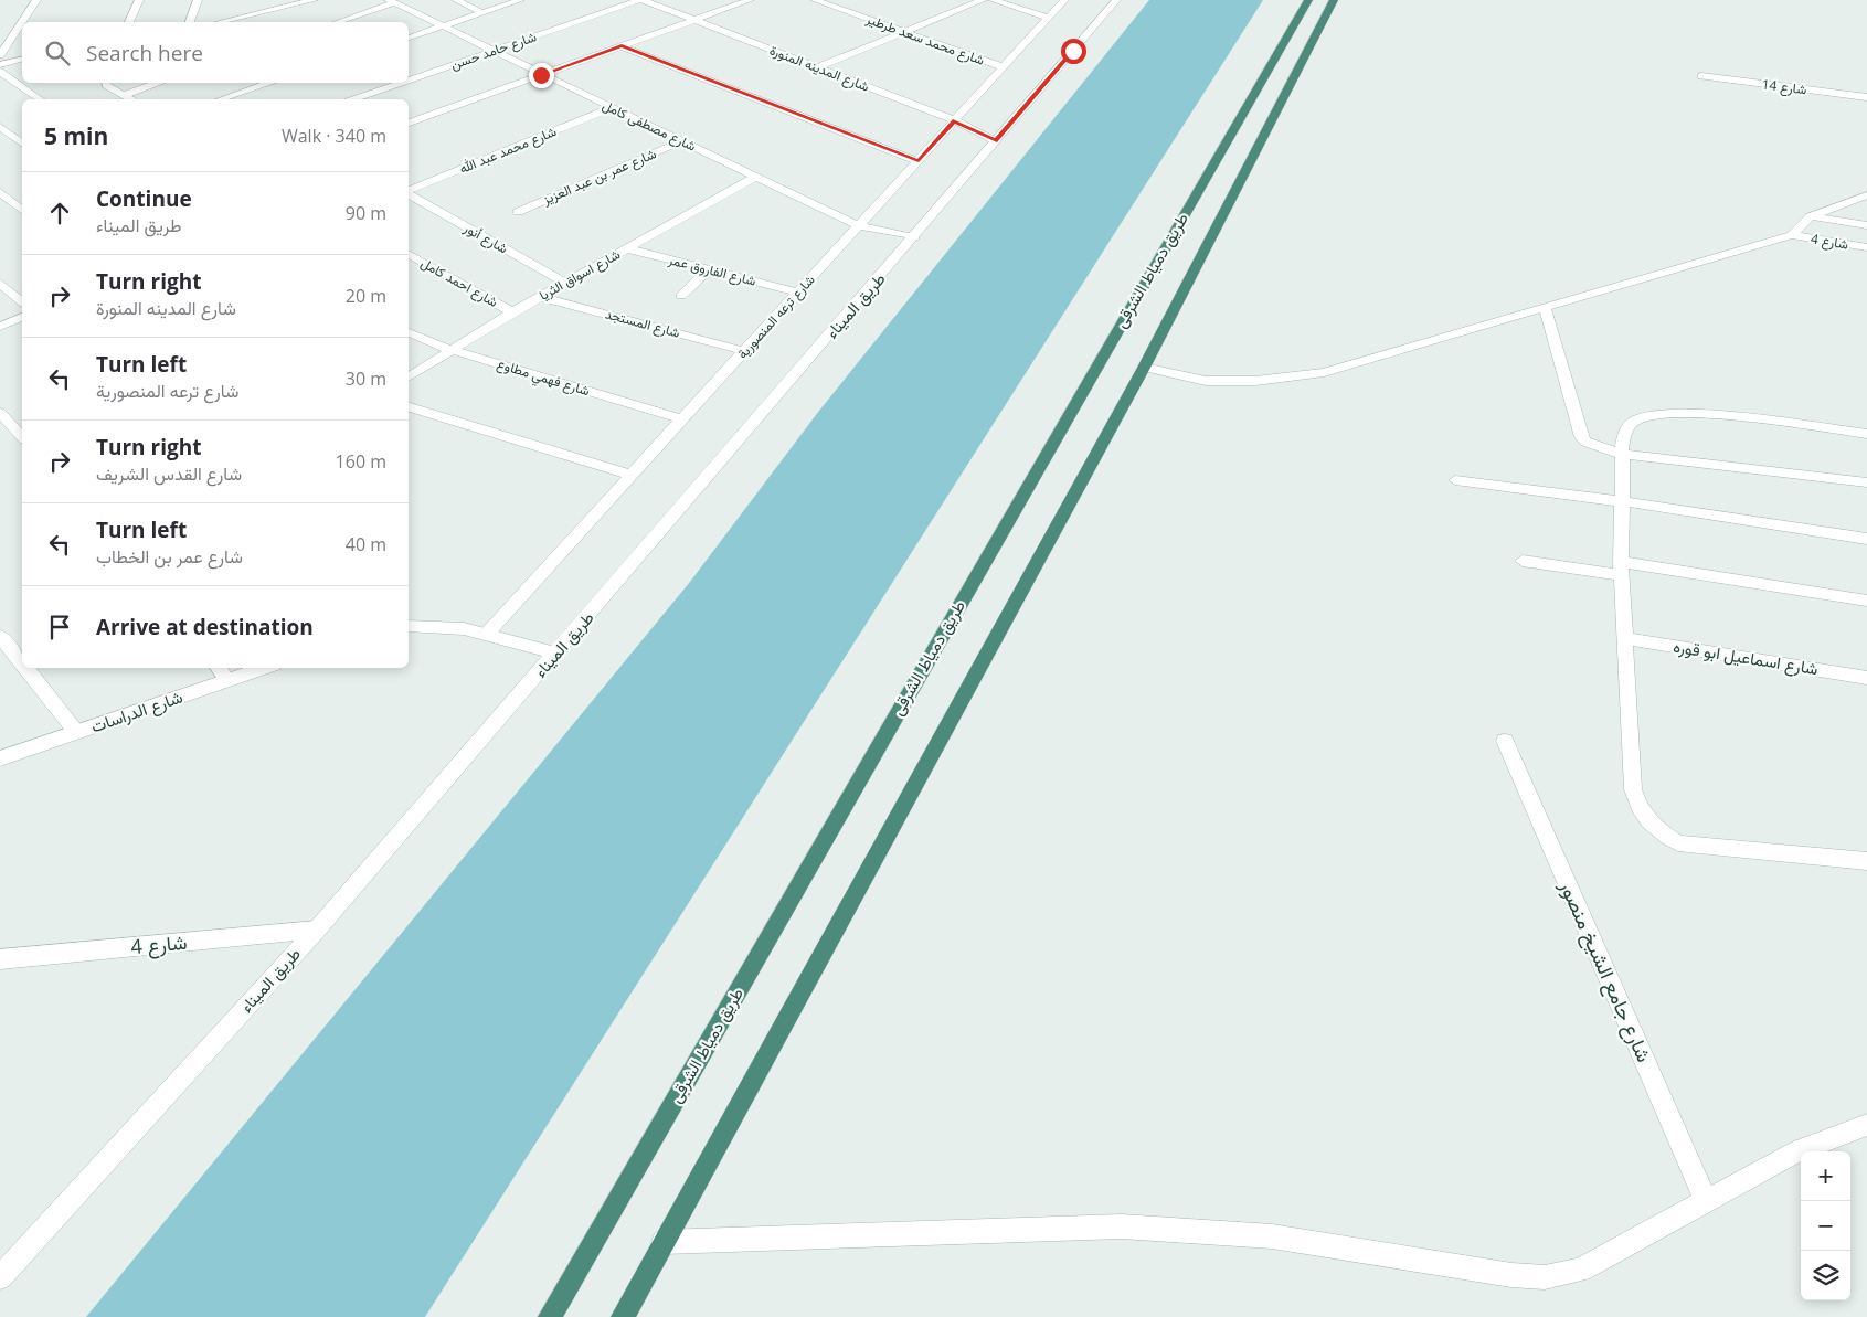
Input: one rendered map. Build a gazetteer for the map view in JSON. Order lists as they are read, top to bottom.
{
  "streets": {
    "highway": ["طريق دمياط الشرقى"],
    "street": [
      "شارع محمد سعد طرطير",
      "شارع حامد حسن",
      "شارع المدينه المنورة",
      "شارع 14",
      "شارع مصطفى كامل",
      "شارع محمد عبد الله",
      "شارع عمر بن عبد العزيز",
      "شارع أنور",
      "شارع 4",
      "شارع الفاروق عمر",
      "شارع اسواق الثريا",
      "شارع احمد كامل",
      "طريق الميناء",
      "شارع ترعه المنصورية",
      "شارع المستجد",
      "شارع فهمي مطاوع",
      "شارع اسماعيل ابو قوره",
      "شارع الدراسات",
      "شارع جامع الشيخ منصور"
    ]
  },
  "crossings": [
    ["شارع محمد سعد طرطير", "شارع ترعه المنصورية"],
    ["شارع حامد حسن", "شارع المدينه المنورة"],
    ["شارع حامد حسن", "شارع مصطفى كامل"],
    ["شارع المدينه المنورة", "طريق الميناء"],
    ["شارع المدينه المنورة", "شارع ترعه المنصورية"],
    ["شارع مصطفى كامل", "شارع محمد عبد الله"],
    ["شارع مصطفى كامل", "شارع عمر بن عبد العزيز"],
    ["شارع مصطفى كامل", "شارع اسواق الثريا"],
    ["شارع مصطفى كامل", "طريق الميناء"],
    ["شارع مصطفى كامل", "شارع ترعه المنصورية"],
    ["شارع أنور", "شارع اسواق الثريا"],
    ["شارع 4", "طريق الميناء"],
    ["شارع الفاروق عمر", "شارع اسواق الثريا"],
    ["شارع الفاروق عمر", "شارع ترعه المنصورية"],
    ["شارع اسواق الثريا", "شارع احمد كامل"],
    ["شارع اسواق الثريا", "شارع المستجد"],
    ["شارع اسواق الثريا", "شارع فهمي مطاوع"],
    ["شارع ترعه المنصورية", "شارع المستجد"],
    ["شارع ترعه المنصورية", "شارع فهمي مطاوع"]
  ],
  "page": {
    "search": "Search here",
    "heading": ["5 min", "Walk · 340 m"],
    "list": [
      ["Continue", "طريق الميناء", "90 m"],
      ["Turn right", "شارع المدينه المنورة", "20 m"],
      ["Turn left", "شارع ترعه المنصورية", "30 m"],
      ["Turn right", "شارع القدس الشريف", "160 m"],
      ["Turn left", "شارع عمر بن الخطاب", "40 m"],
      "Arrive at destination"
    ],
    "map_buttons": ["+", "−"]
  }
}
